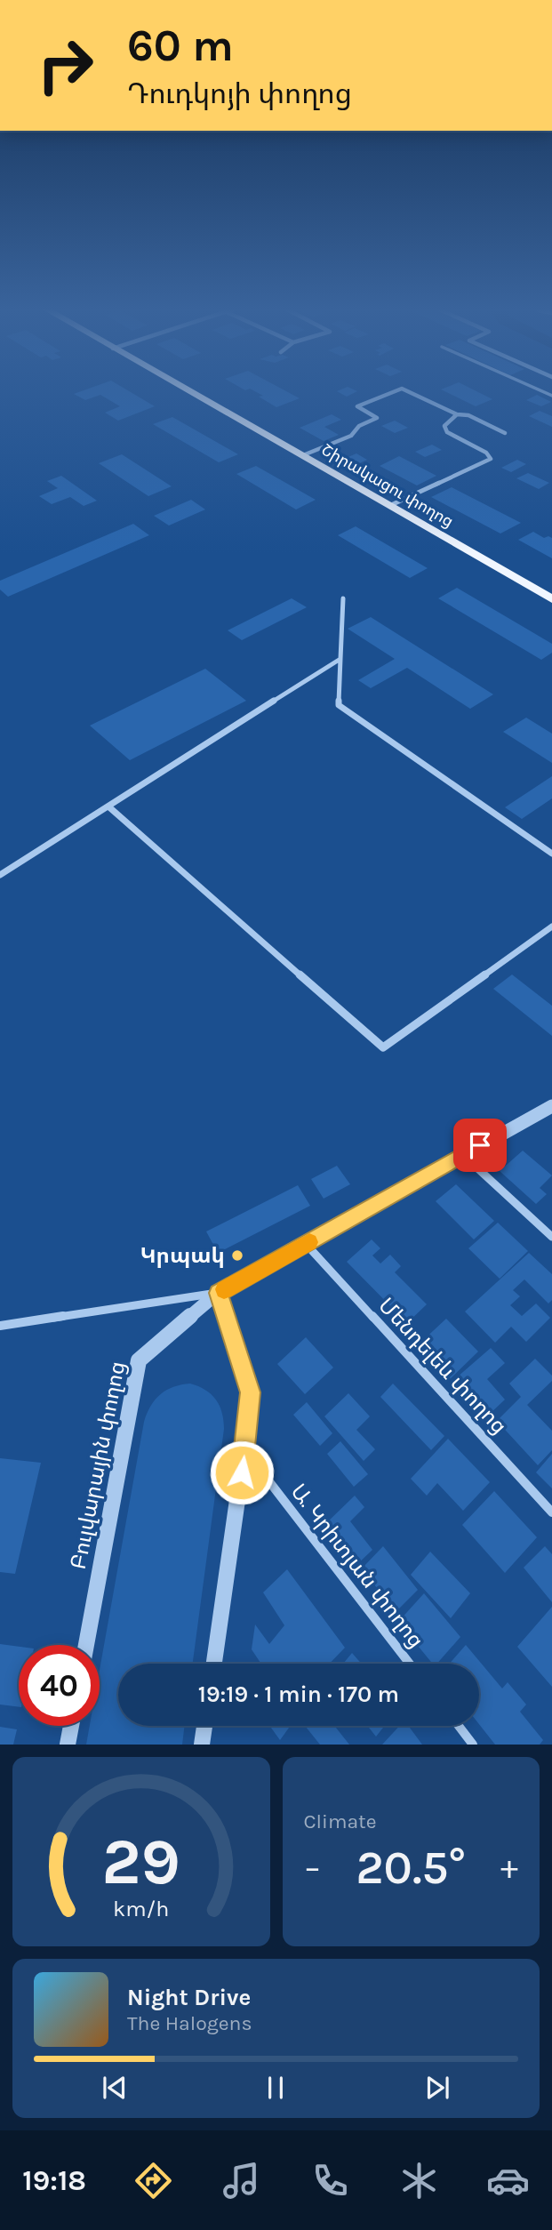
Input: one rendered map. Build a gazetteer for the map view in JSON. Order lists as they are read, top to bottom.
{
  "streets": {
    "main road": ["Շիրակացու փողոց"],
    "street": ["Մենդելեև փողոց", "Բուլվարային փողոց", "Ա. Կրիտյան փողոց"]
  },
  "crossings": [
    ["Մենդելեև փողոց", "Բուլվարային փողոց"]
  ],
  "places": ["Կրպակ"],
  "page": {
    "turn": ["60 m", "Դուդկոյի փողոց"],
    "limit": "40",
    "trip": "19:19 · 1 min · 170 m",
    "tile": "Climate",
    "heat": ["−", "20.5°", "+"],
    "song": ["Night Drive", "The Halogens"],
    "tabs": "19:18",
    "gauge": ["29", "km/h"]
  }
}
